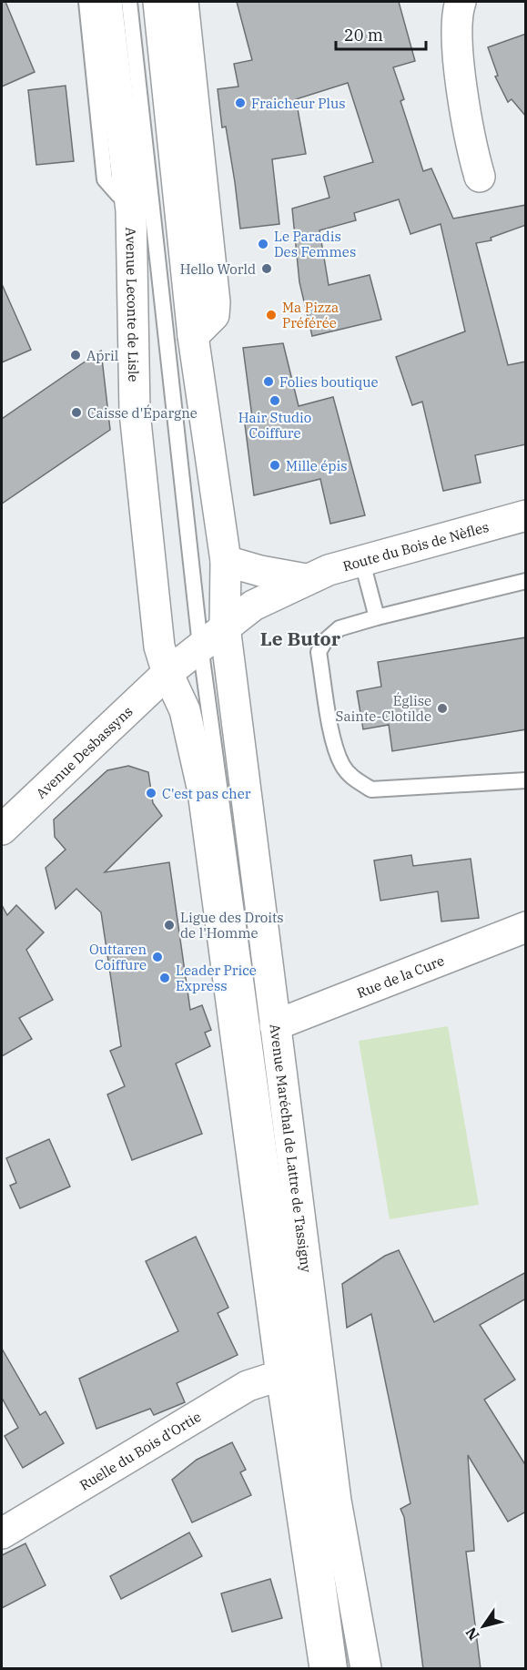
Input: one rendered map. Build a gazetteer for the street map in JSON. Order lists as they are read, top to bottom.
{
  "streets": {
    "main road": [
      "Avenue Leconte de Lisle",
      "Route du Bois de Nèfles",
      "Avenue Desbassyns",
      "Rue de la Cure",
      "Avenue Maréchal de Lattre de Tassigny",
      "Ruelle du Bois d'Ortie"
    ]
  },
  "crossings": [
    ["Avenue Leconte de Lisle", "Route du Bois de Nèfles"],
    ["Avenue Leconte de Lisle", "Avenue Desbassyns"],
    ["Avenue Leconte de Lisle", "Avenue Maréchal de Lattre de Tassigny"],
    ["Route du Bois de Nèfles", "Avenue Desbassyns"],
    ["Route du Bois de Nèfles", "Avenue Maréchal de Lattre de Tassigny"],
    ["Rue de la Cure", "Avenue Maréchal de Lattre de Tassigny"]
  ],
  "districts": ["Le Butor"],
  "places": [
    "Fraicheur Plus",
    "Le Paradis Des Femmes",
    "Hello World",
    "Ma Pizza Préférée",
    "April",
    "Folies boutique",
    "Hair Studio Coiffure",
    "Caisse d'Épargne",
    "Mille épis",
    "Église Sainte-Clotilde",
    "C'est pas cher",
    "Ligue des Droits de l'Homme",
    "Outtaren Coiffure",
    "Leader Price Express"
  ],
  "scale_bar": "20 m",
  "north": "bottom left"
}
